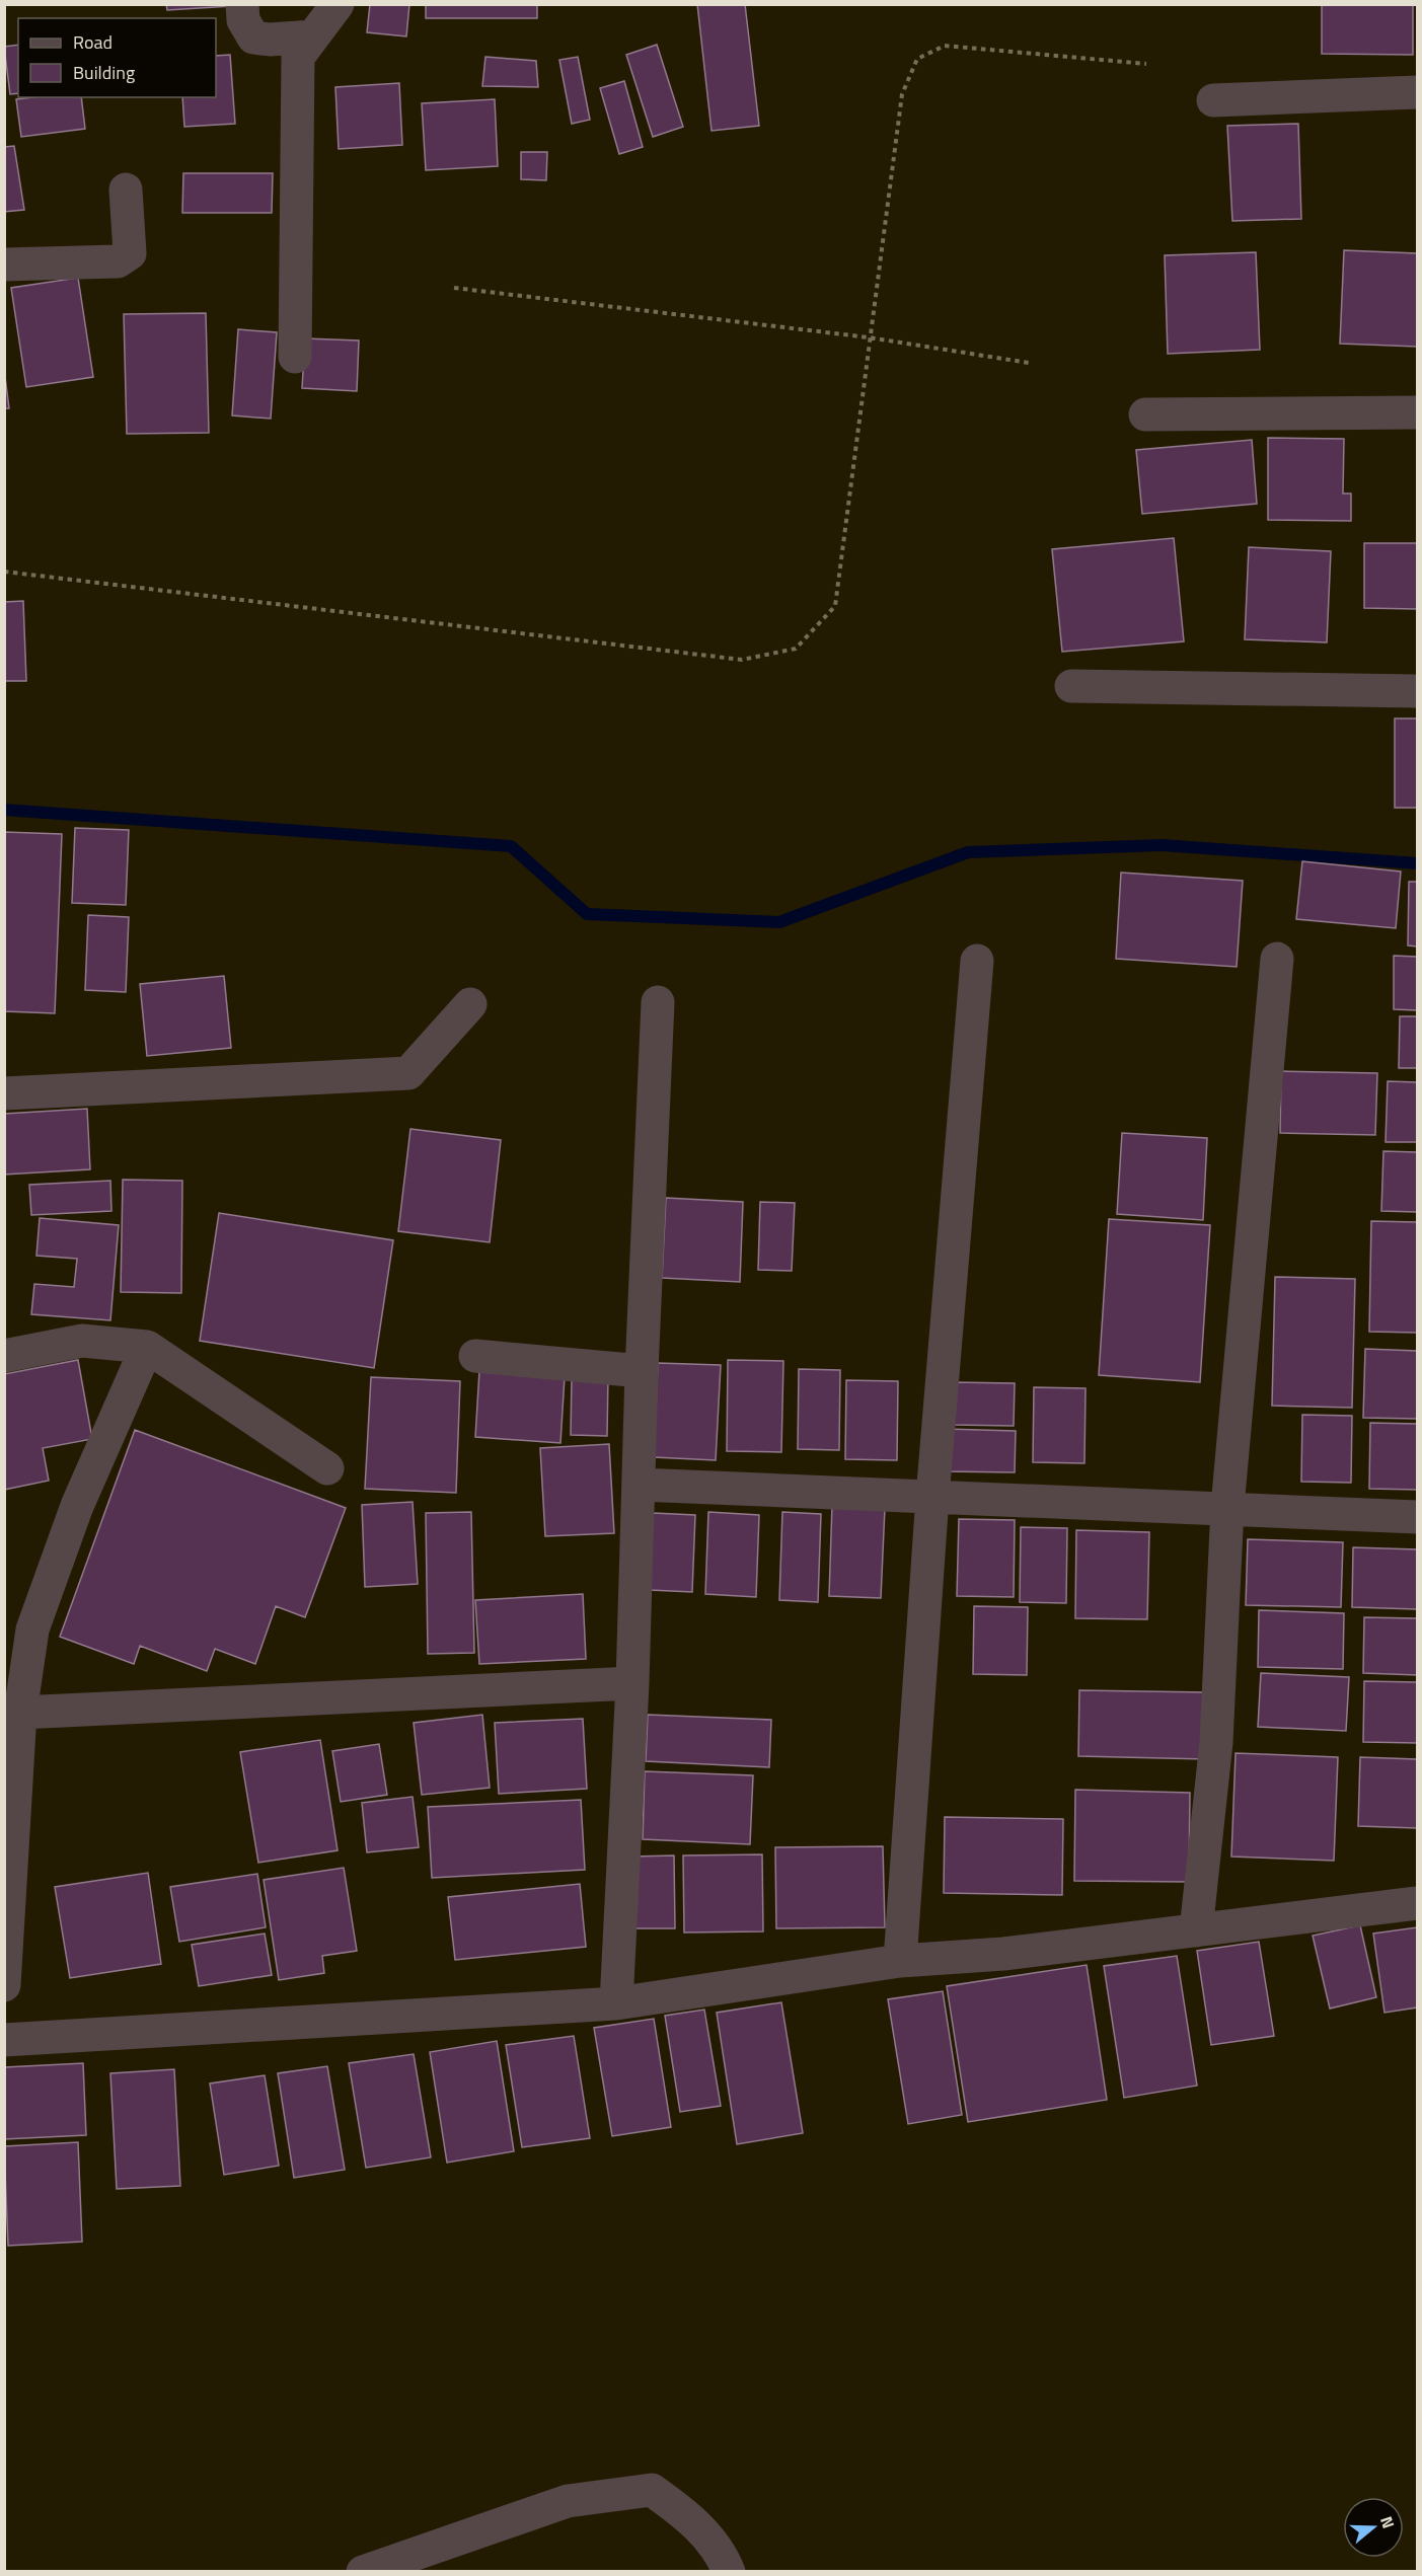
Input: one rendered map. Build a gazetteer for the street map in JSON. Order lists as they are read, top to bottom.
{
  "legend": ["Road", "Building"],
  "north": "right"
}
